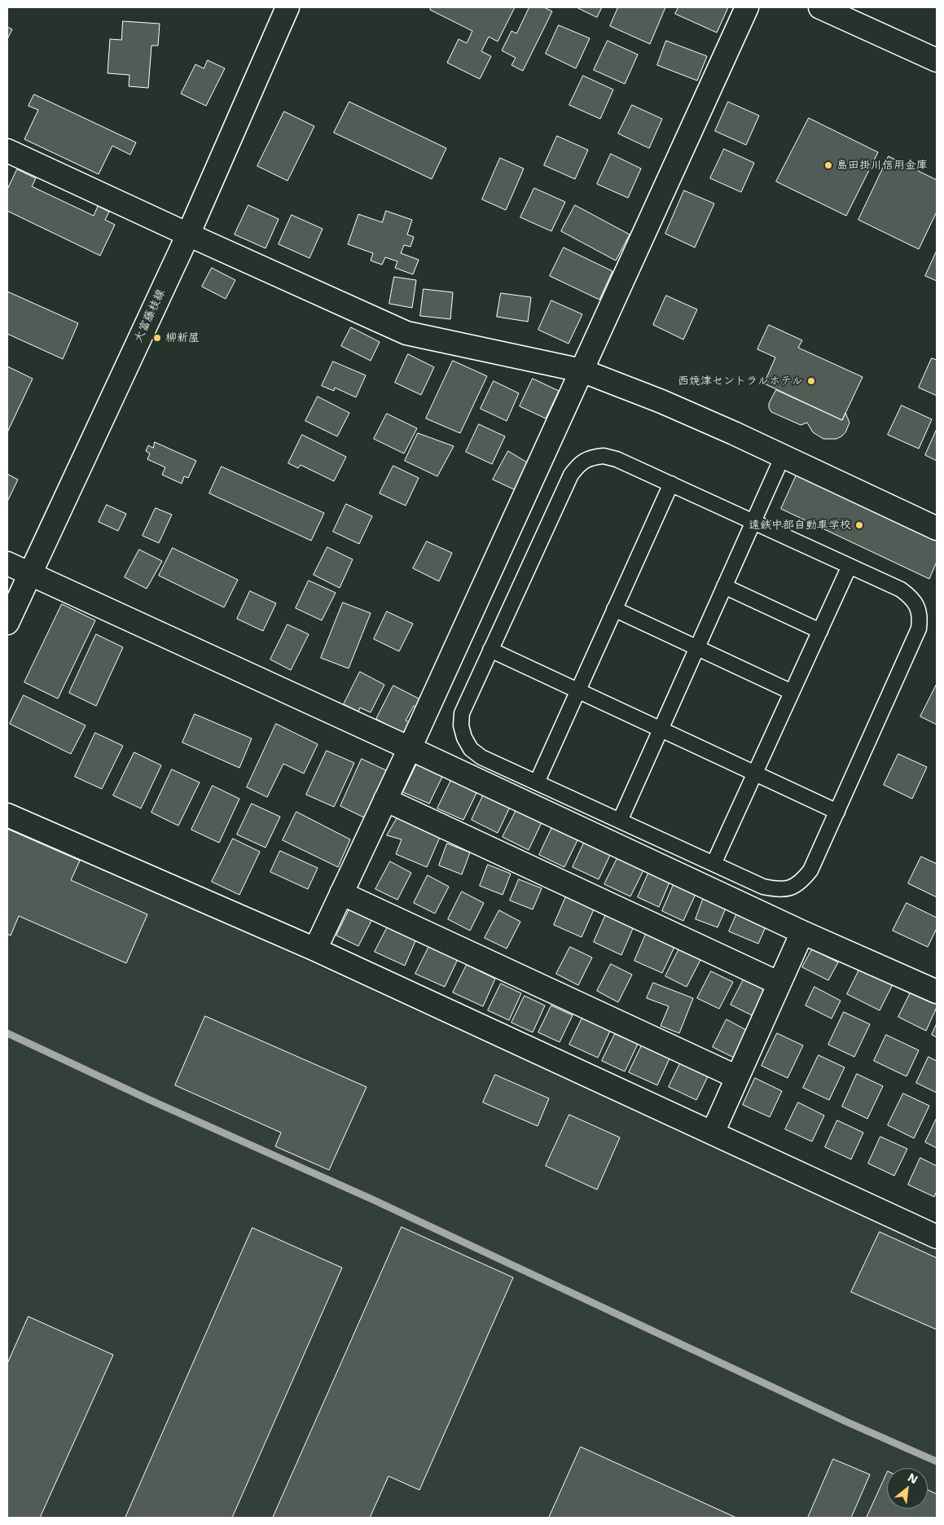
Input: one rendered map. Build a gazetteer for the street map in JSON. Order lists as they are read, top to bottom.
{
  "streets": {
    "street": ["大富藤枝線"]
  },
  "places": [
    "島田掛川信用金庫",
    "柳新屋",
    "西焼津セントラルホテル",
    "遠鉄中部自動車学校"
  ],
  "north": "top right"
}
